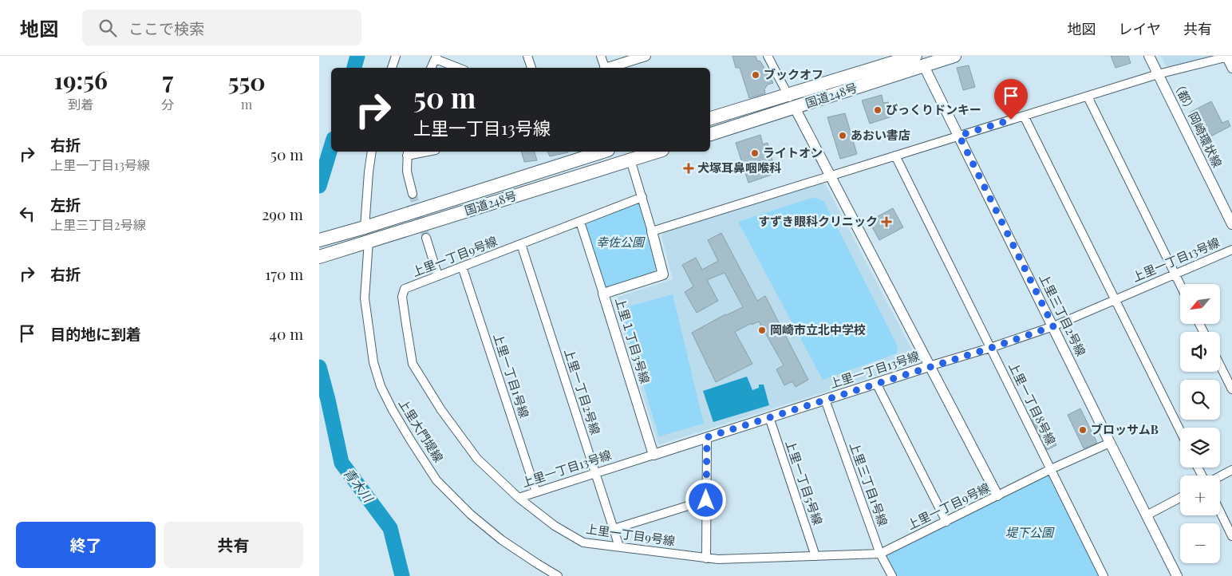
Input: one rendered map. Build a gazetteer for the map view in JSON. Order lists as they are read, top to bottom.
{
  "streets": {
    "highway": ["国道248号"],
    "street": [
      "（都）岡崎環状線",
      "上里一丁目9号線",
      "上里一丁目13号線",
      "上里三丁目2号線",
      "上里１丁目3号線",
      "上里一丁目1号線",
      "上里一丁目2号線",
      "上里一丁目8号線",
      "上里大門堤線",
      "上里一丁目5号線",
      "上里三丁目1号線"
    ]
  },
  "crossings": [
    ["国道248号", "上里三丁目2号線"],
    ["国道248号", "上里１丁目3号線"],
    ["国道248号", "上里大門堤線"],
    ["上里一丁目9号線", "上里一丁目13号線"],
    ["上里一丁目9号線", "上里三丁目2号線"],
    ["上里一丁目9号線", "上里１丁目3号線"],
    ["上里一丁目9号線", "上里一丁目1号線"],
    ["上里一丁目9号線", "上里一丁目2号線"],
    ["上里一丁目9号線", "上里一丁目8号線"],
    ["上里一丁目9号線", "上里一丁目5号線"],
    ["上里一丁目9号線", "上里三丁目1号線"],
    ["上里一丁目13号線", "上里三丁目2号線"],
    ["上里一丁目13号線", "上里１丁目3号線"],
    ["上里一丁目13号線", "上里一丁目1号線"],
    ["上里一丁目13号線", "上里一丁目2号線"],
    ["上里一丁目13号線", "上里一丁目8号線"],
    ["上里一丁目13号線", "上里一丁目5号線"],
    ["上里一丁目13号線", "上里三丁目1号線"]
  ],
  "water": ["青木川"],
  "parks": ["幸佐公園", "堤下公園"],
  "places": {
    "other": [
      "ブックオフ",
      "びっくりドンキー",
      "あおい書店",
      "ライトオン",
      "岡崎市立北中学校",
      "ブロッサムB"
    ],
    "health": ["犬塚耳鼻咽喉科", "すずき眼科クリニック"]
  },
  "north": "bottom left",
  "page": {
    "header": "地図",
    "search": "ここで検索",
    "nav": ["地図", "レイヤ", "共有"],
    "eta": [
      "19:56",
      "到着",
      "7",
      "分",
      "550",
      "m"
    ],
    "turn": ["50 m", "上里一丁目13号線"],
    "list": [
      {
        "name": "右折",
        "note": "上里一丁目13号線",
        "value": "50 m"
      },
      {
        "name": "左折",
        "note": "上里三丁目2号線",
        "value": "290 m"
      },
      {
        "name": "右折",
        "value": "170 m"
      },
      {
        "name": "目的地に到着",
        "value": "40 m"
      }
    ],
    "map_buttons": ["+", "−"],
    "buttons": ["終了", "共有"]
  }
}
